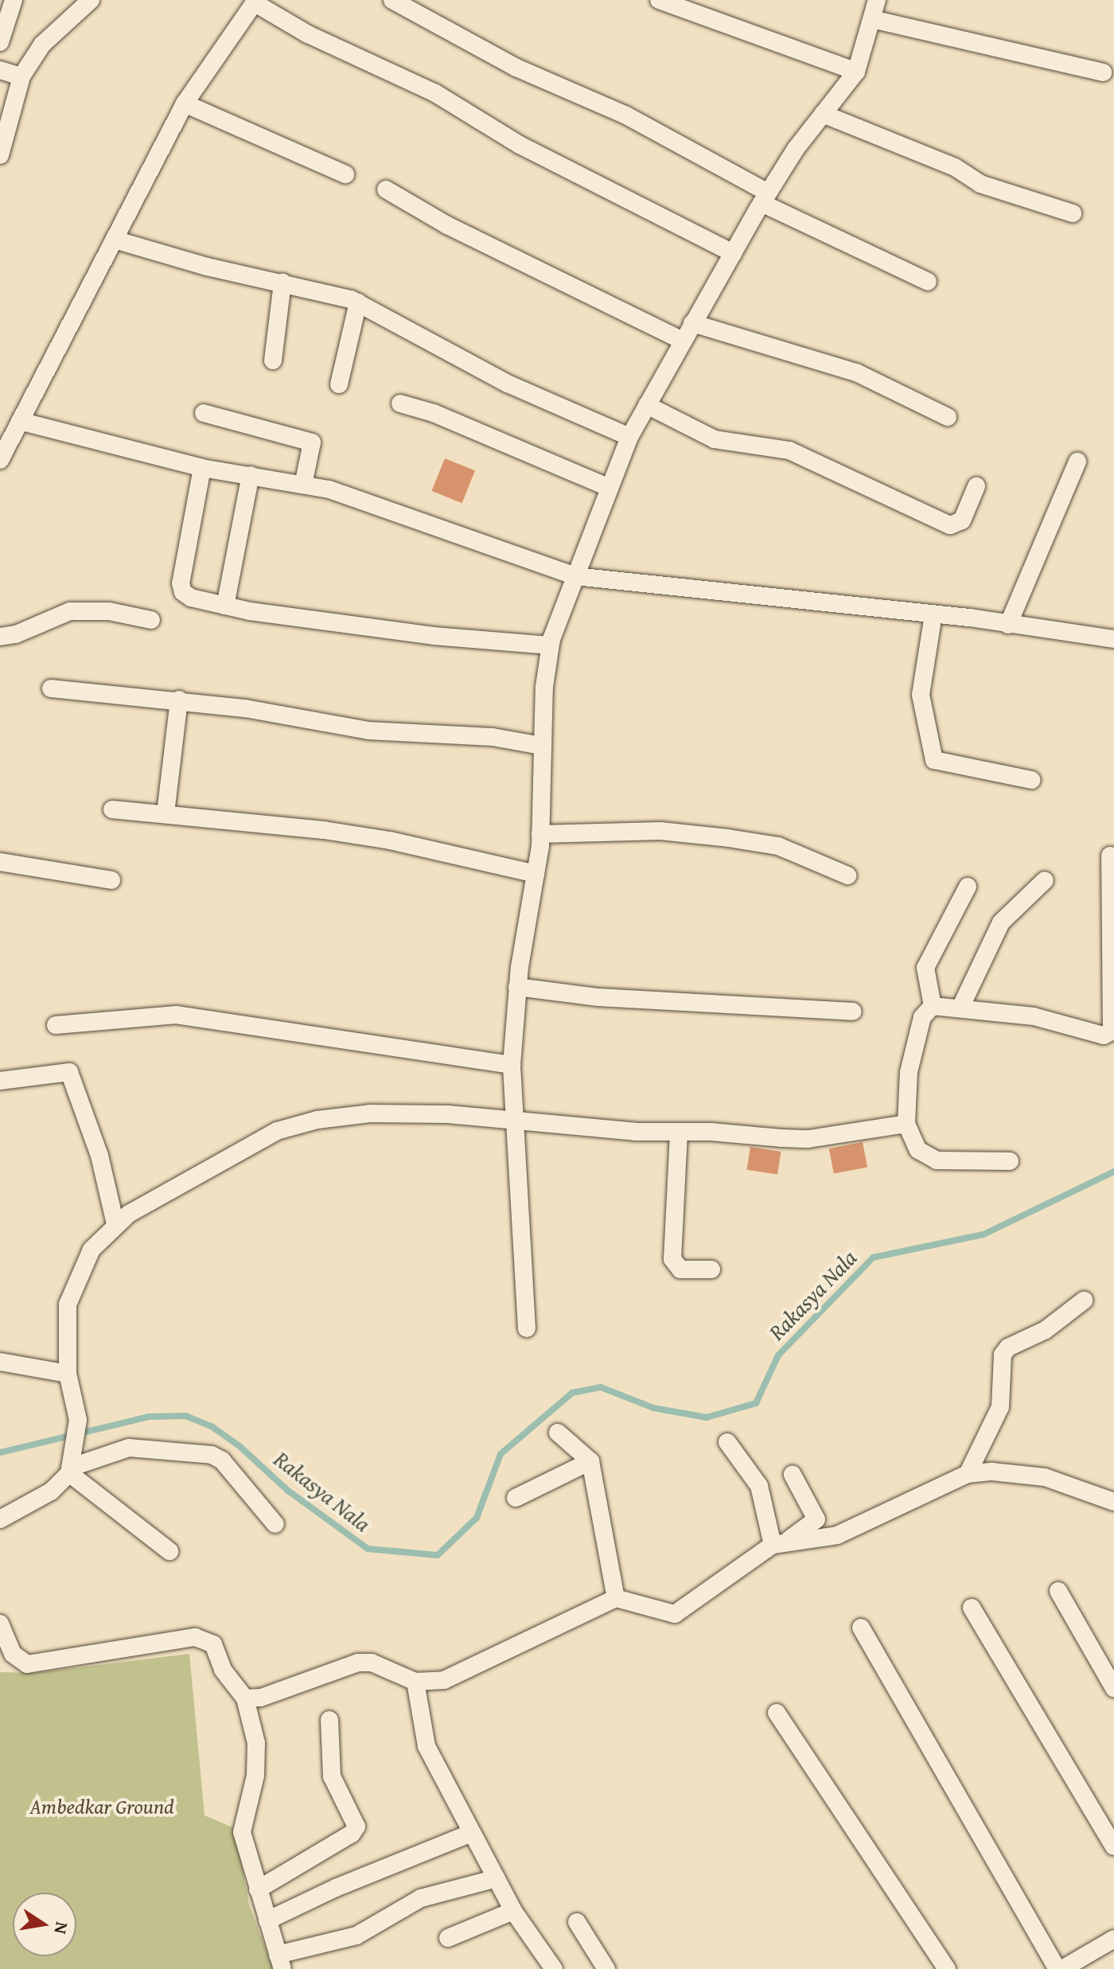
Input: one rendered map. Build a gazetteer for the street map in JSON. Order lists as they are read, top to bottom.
{
  "water": ["Rakasya Nala"],
  "parks": ["Ambedkar Ground"],
  "north": "right"
}
